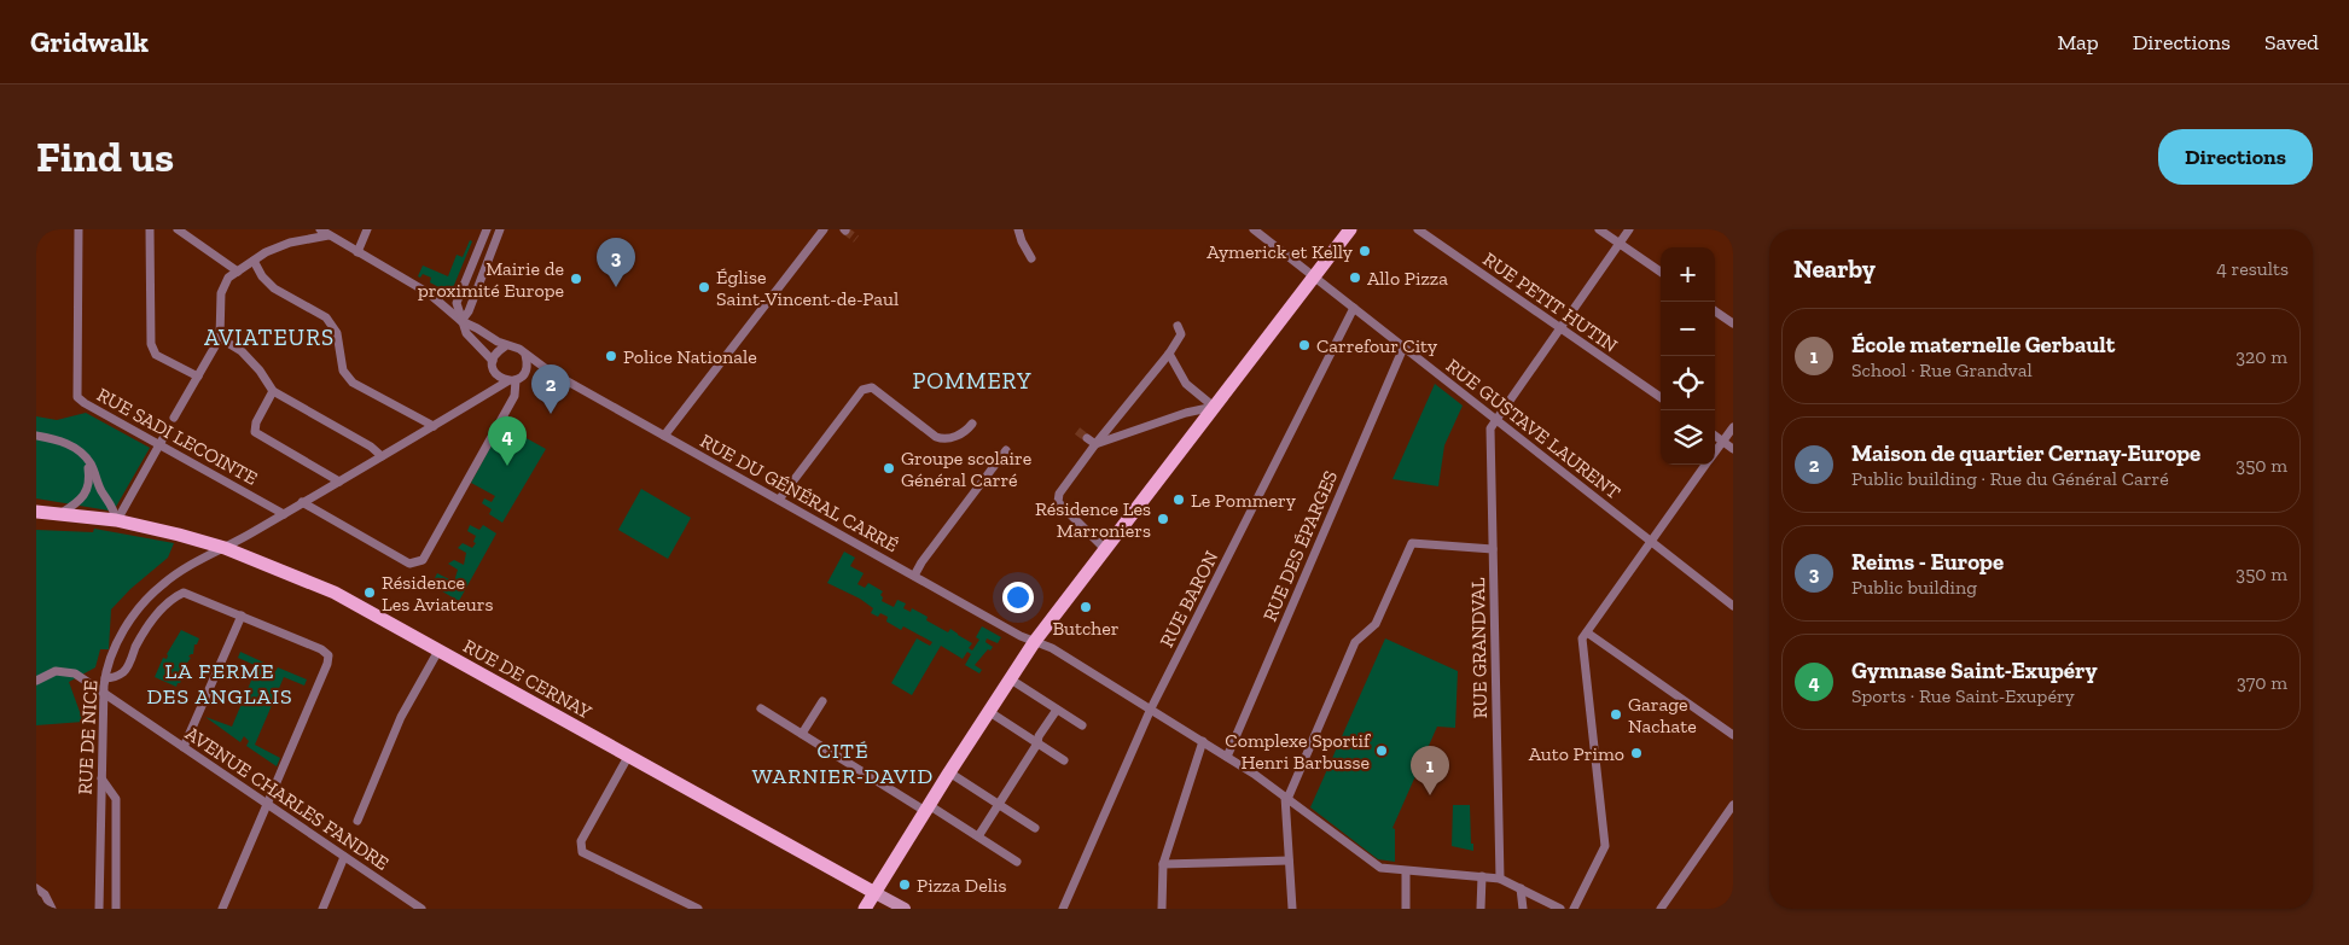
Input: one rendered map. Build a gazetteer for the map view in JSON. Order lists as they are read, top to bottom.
{
  "streets": {
    "main road": ["RUE DE CERNAY"],
    "street": [
      "RUE PETIT HUTIN",
      "RUE GUSTAVE LAURENT",
      "RUE SADI LECOINTE",
      "RUE DU GÉNÉRAL CARRÉ",
      "RUE DES ÉPARGES",
      "RUE BARON",
      "RUE GRANDVAL",
      "RUE DE NICE",
      "AVENUE CHARLES FANDRE"
    ]
  },
  "crossings": [
    ["RUE GUSTAVE LAURENT", "RUE DES ÉPARGES"],
    ["RUE GUSTAVE LAURENT", "RUE BARON"],
    ["RUE GUSTAVE LAURENT", "RUE GRANDVAL"],
    ["RUE SADI LECOINTE", "RUE DE NICE"],
    ["RUE DU GÉNÉRAL CARRÉ", "RUE DES ÉPARGES"],
    ["RUE DU GÉNÉRAL CARRÉ", "RUE BARON"],
    ["RUE DU GÉNÉRAL CARRÉ", "RUE GRANDVAL"],
    ["RUE DU GÉNÉRAL CARRÉ", "RUE DE NICE"],
    ["RUE DE CERNAY", "RUE DE NICE"],
    ["RUE DE NICE", "AVENUE CHARLES FANDRE"]
  ],
  "districts": [
    "AVIATEURS",
    "POMMERY",
    "LA FERME DES ANGLAIS",
    "CITÉ WARNIER-DAVID"
  ],
  "places": [
    "Aymerick et Kelly",
    "Allo Pizza",
    "Mairie de proximité Europe",
    "Église Saint-Vincent-de-Paul",
    "Carrefour City",
    "Police Nationale",
    "Groupe scolaire Général Carré",
    "Le Pommery",
    "Résidence Les Marroniers",
    "Résidence Les Aviateurs",
    "Butcher",
    "Garage Nachate",
    "Complexe Sportif Henri Barbusse",
    "Auto Primo",
    "Pizza Delis"
  ],
  "page": {
    "header": "Gridwalk",
    "nav": ["Map", "Directions", "Saved"],
    "buttons": "Directions",
    "title": "Find us",
    "heading": ["Nearby", "4 results"],
    "pins": [
      "3",
      "2",
      "4",
      "1"
    ],
    "map_buttons": ["+", "−"],
    "list": [
      {
        "mark": "1",
        "name": "École maternelle Gerbault",
        "note": "School · Rue Grandval",
        "value": "320 m"
      },
      {
        "mark": "2",
        "name": "Maison de quartier Cernay-Europe",
        "note": "Public building · Rue du Général Carré",
        "value": "350 m"
      },
      {
        "mark": "3",
        "name": "Reims - Europe",
        "note": "Public building",
        "value": "350 m"
      },
      {
        "mark": "4",
        "name": "Gymnase Saint-Exupéry",
        "note": "Sports · Rue Saint-Exupéry",
        "value": "370 m"
      }
    ]
  }
}
